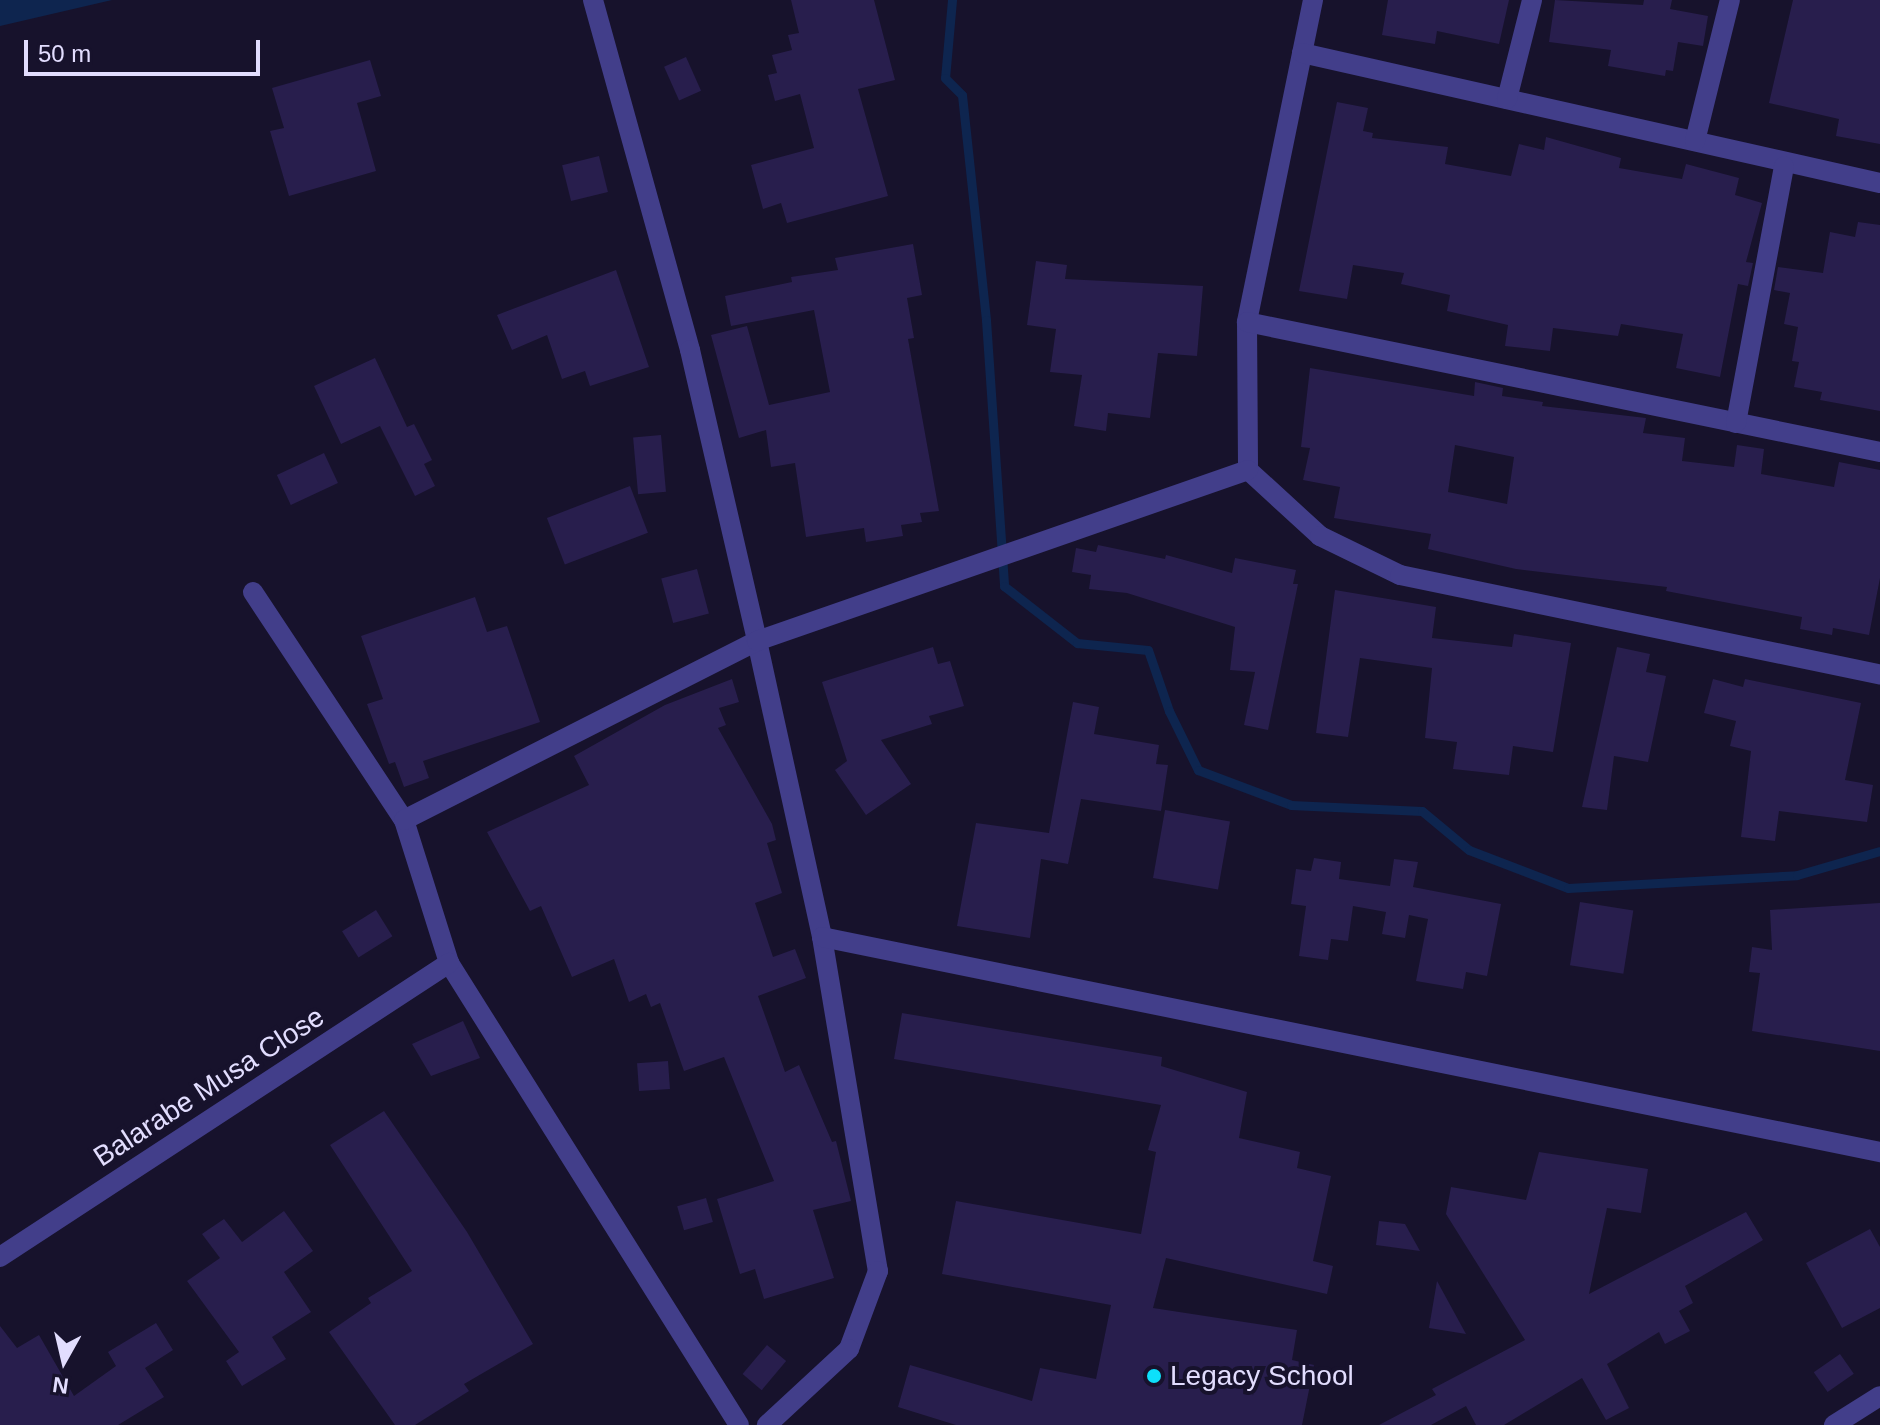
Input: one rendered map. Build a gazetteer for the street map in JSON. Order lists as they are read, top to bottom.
{
  "streets": {
    "street": ["Balarabe Musa Close"]
  },
  "places": ["Legacy School"],
  "scale_bar": "50 m",
  "north": "bottom"
}
